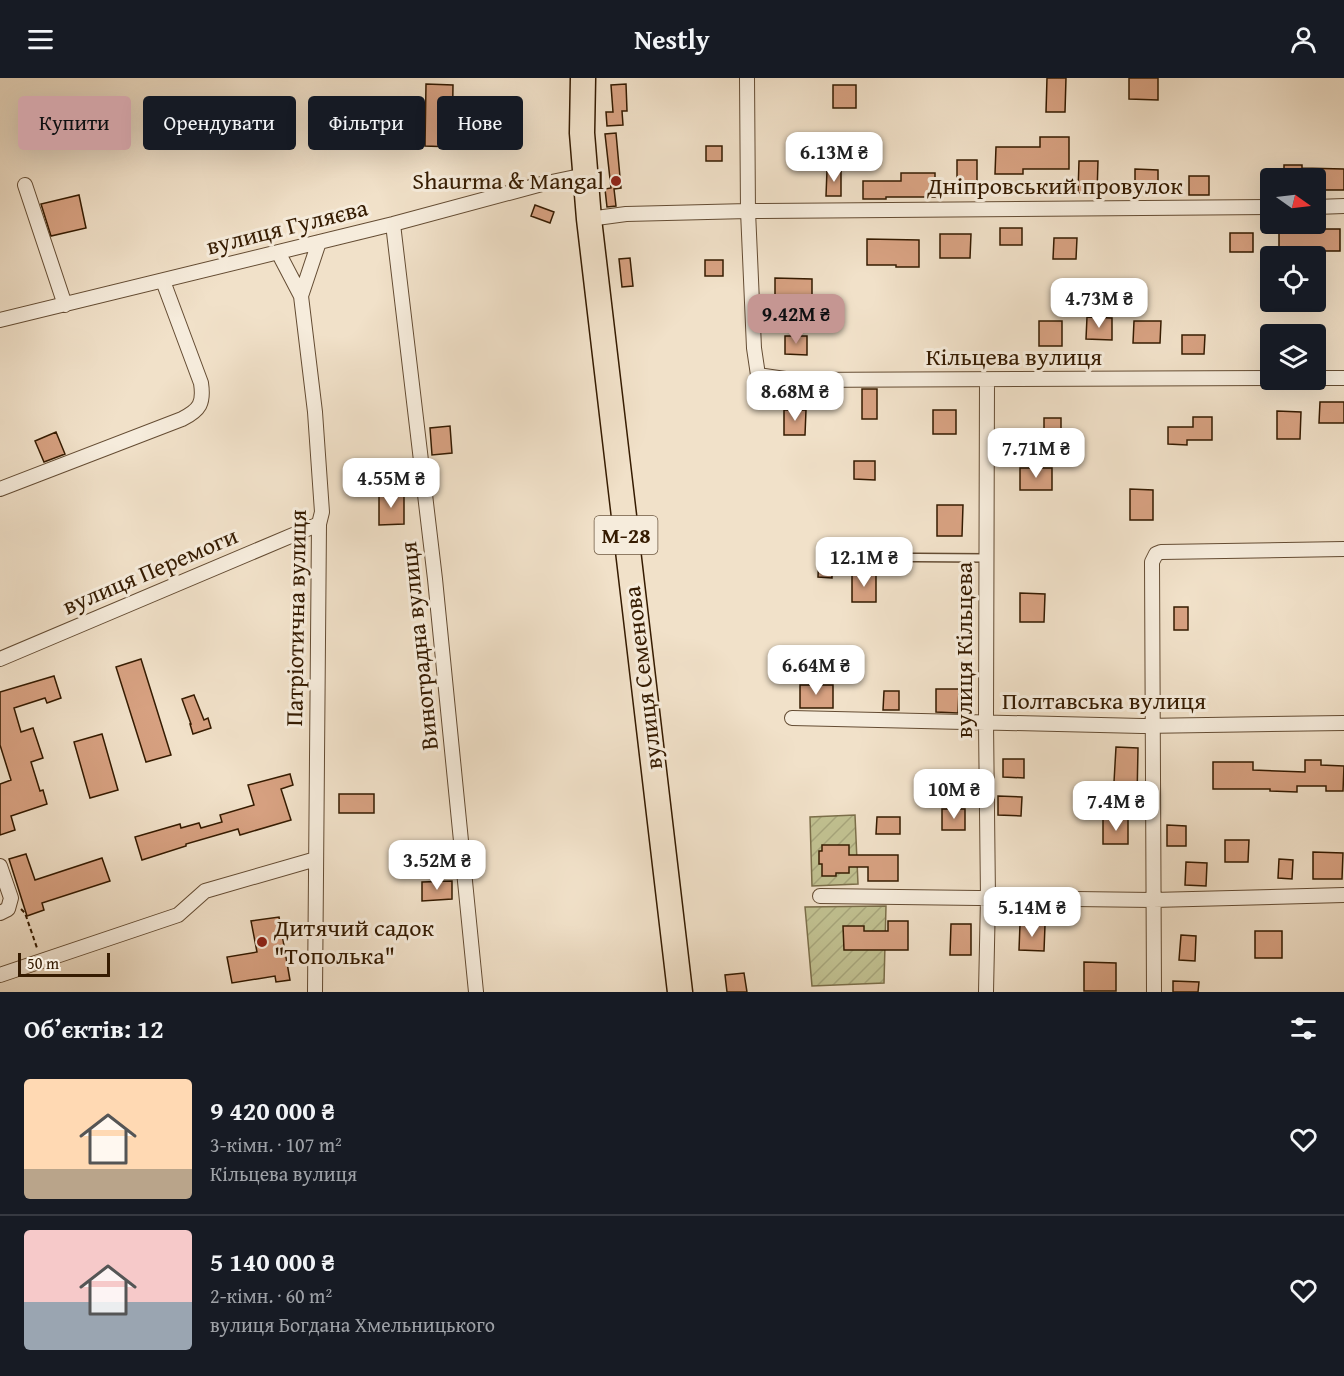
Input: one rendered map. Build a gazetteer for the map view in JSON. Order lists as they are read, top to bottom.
{
  "streets": {
    "highway": ["М-28", "вулиця Семенова"],
    "street": [
      "Дніпровський провулок",
      "вулиця Гуляєва",
      "Кільцева вулиця",
      "вулиця Перемоги",
      "Патріотична вулиця",
      "Виноградна вулиця",
      "вулиця Кільцева",
      "Полтавська вулиця"
    ]
  },
  "crossings": [
    ["Дніпровський провулок", "Кільцева вулиця"],
    ["Дніпровський провулок", "вулиця Семенова"],
    ["вулиця Гуляєва", "Патріотична вулиця"],
    ["вулиця Гуляєва", "Виноградна вулиця"],
    ["вулиця Гуляєва", "вулиця Семенова"],
    ["Кільцева вулиця", "вулиця Кільцева"],
    ["вулиця Перемоги", "Патріотична вулиця"],
    ["вулиця Кільцева", "Полтавська вулиця"]
  ],
  "places": ["Shaurma & Mangal", "Дитячий садок \"Тополька\""],
  "scale_bar": "50 m",
  "north": "right",
  "page": {
    "header": "Nestly",
    "chip": [
      "Купити",
      "Орендувати",
      "Фільтри",
      "Нове"
    ],
    "price": [
      "6.13M ₴",
      "4.73M ₴",
      "9.42M ₴",
      "8.68M ₴",
      "7.71M ₴",
      "4.55M ₴",
      "12.1M ₴",
      "6.64M ₴",
      "10M ₴",
      "7.4M ₴",
      "3.52M ₴",
      "5.14M ₴"
    ],
    "scale": "50 m",
    "heading": "Об’єктів: 12",
    "list": [
      {
        "name": "9 420 000 ₴",
        "note": "3-кімн. · 107 m² · Кільцева вулиця"
      },
      {
        "name": "5 140 000 ₴",
        "note": "2-кімн. · 60 m² · вулиця Богдана Хмельницького"
      }
    ]
  }
}
